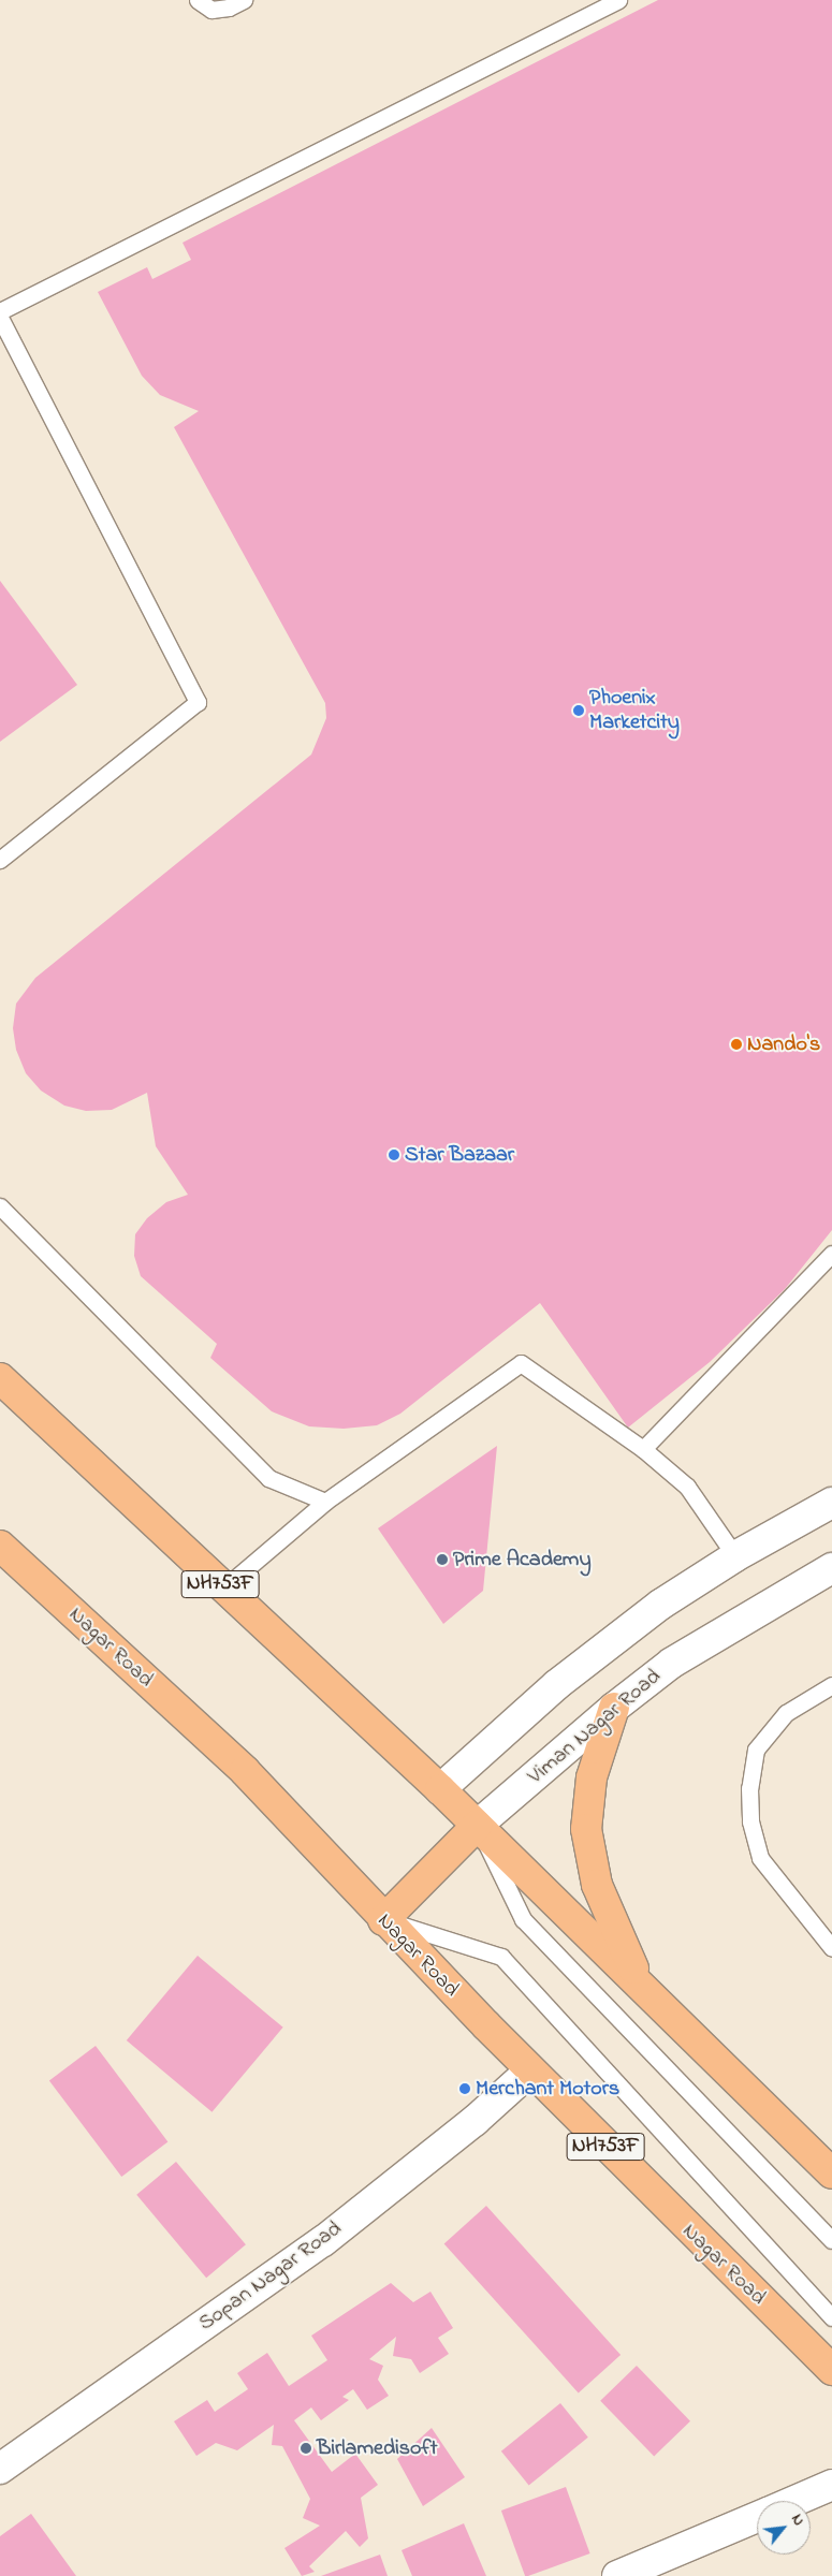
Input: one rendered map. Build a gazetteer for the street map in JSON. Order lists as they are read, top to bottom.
{
  "streets": {
    "highway": ["NH753F", "Nagar Road", "Viman Nagar Road"],
    "street": ["Sopan Nagar Road"]
  },
  "crossings": [
    ["NH753F", "Viman Nagar Road"],
    ["Nagar Road", "Viman Nagar Road"],
    ["Nagar Road", "Sopan Nagar Road"]
  ],
  "places": [
    "Phoenix Marketcity",
    "Nando's",
    "Star Bazaar",
    "Prime Academy",
    "Merchant Motors",
    "Birlamedisoft"
  ],
  "north": "top right"
}
